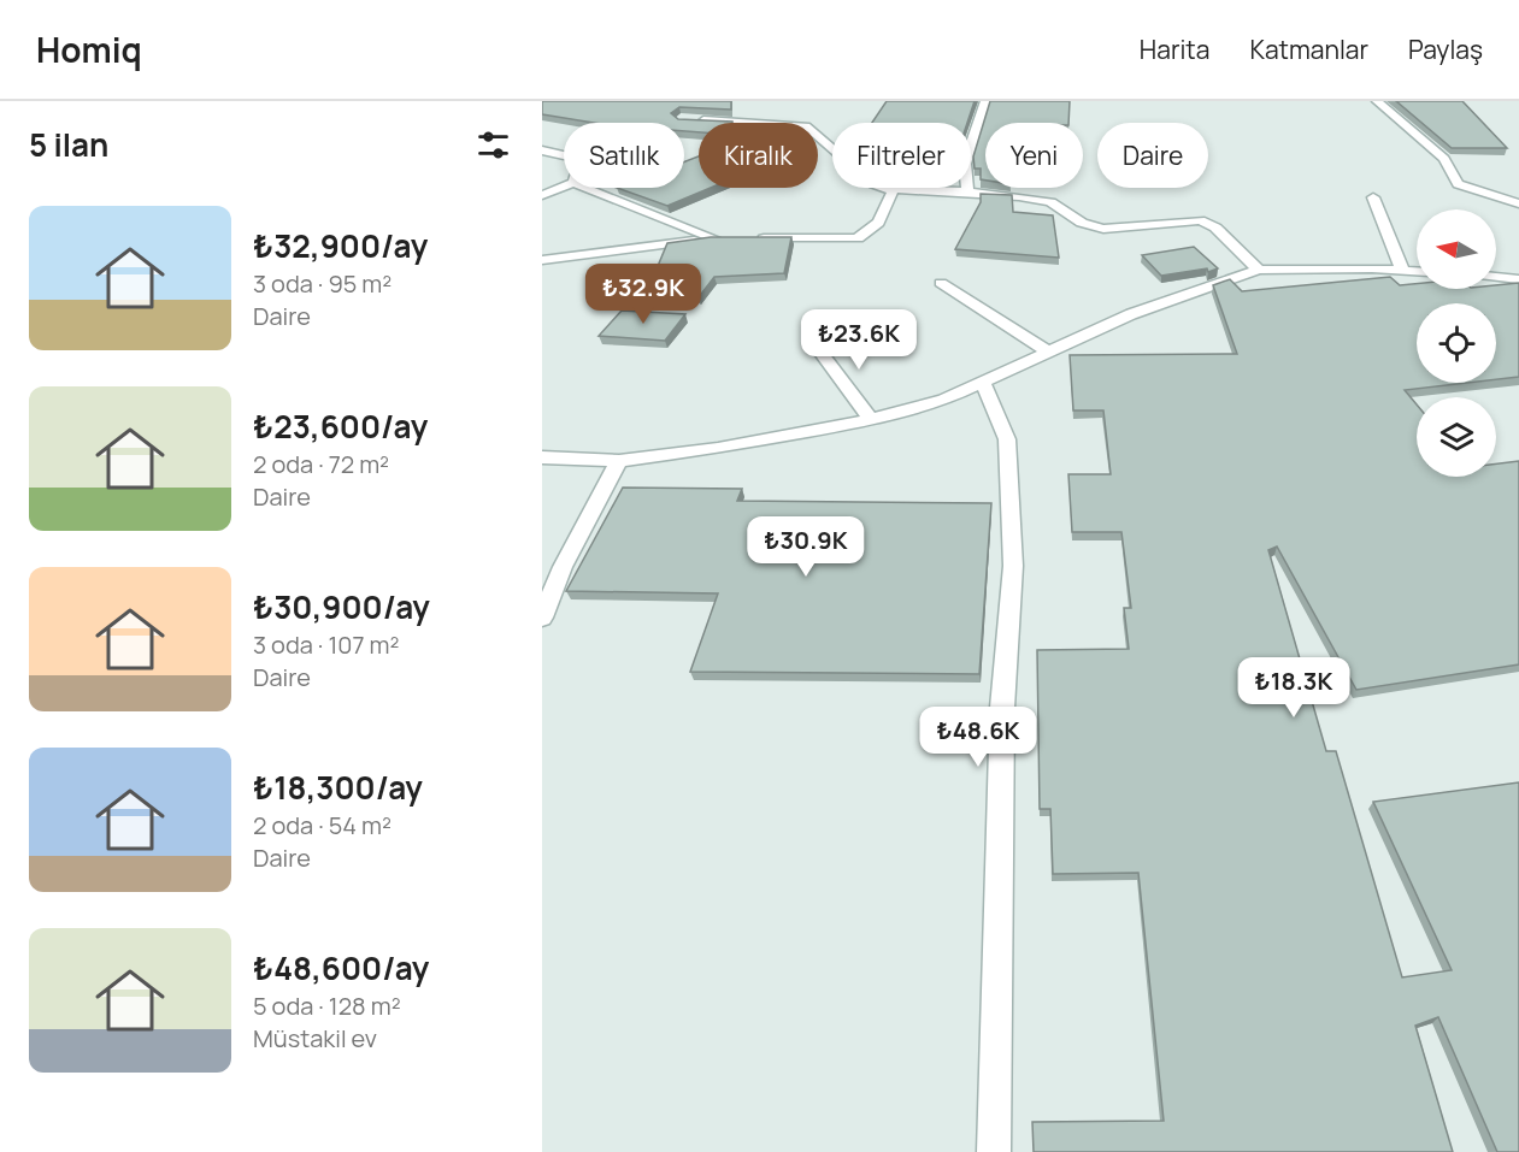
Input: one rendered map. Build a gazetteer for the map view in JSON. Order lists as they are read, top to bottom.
{
  "north": "left",
  "page": {
    "header": "Homiq",
    "nav": ["Harita", "Katmanlar", "Paylaş"],
    "heading": "5 ilan",
    "chip": [
      "Satılık",
      "Kiralık",
      "Filtreler",
      "Yeni",
      "Daire"
    ],
    "list": [
      {
        "name": "₺32,900/ay",
        "note": "3 oda · 95 m² · Daire"
      },
      {
        "name": "₺23,600/ay",
        "note": "2 oda · 72 m² · Daire"
      },
      {
        "name": "₺30,900/ay",
        "note": "3 oda · 107 m² · Daire"
      },
      {
        "name": "₺18,300/ay",
        "note": "2 oda · 54 m² · Daire"
      },
      {
        "name": "₺48,600/ay",
        "note": "5 oda · 128 m² · Müstakil ev"
      }
    ],
    "price": [
      "₺32.9K",
      "₺23.6K",
      "₺30.9K",
      "₺18.3K",
      "₺48.6K"
    ]
  }
}
